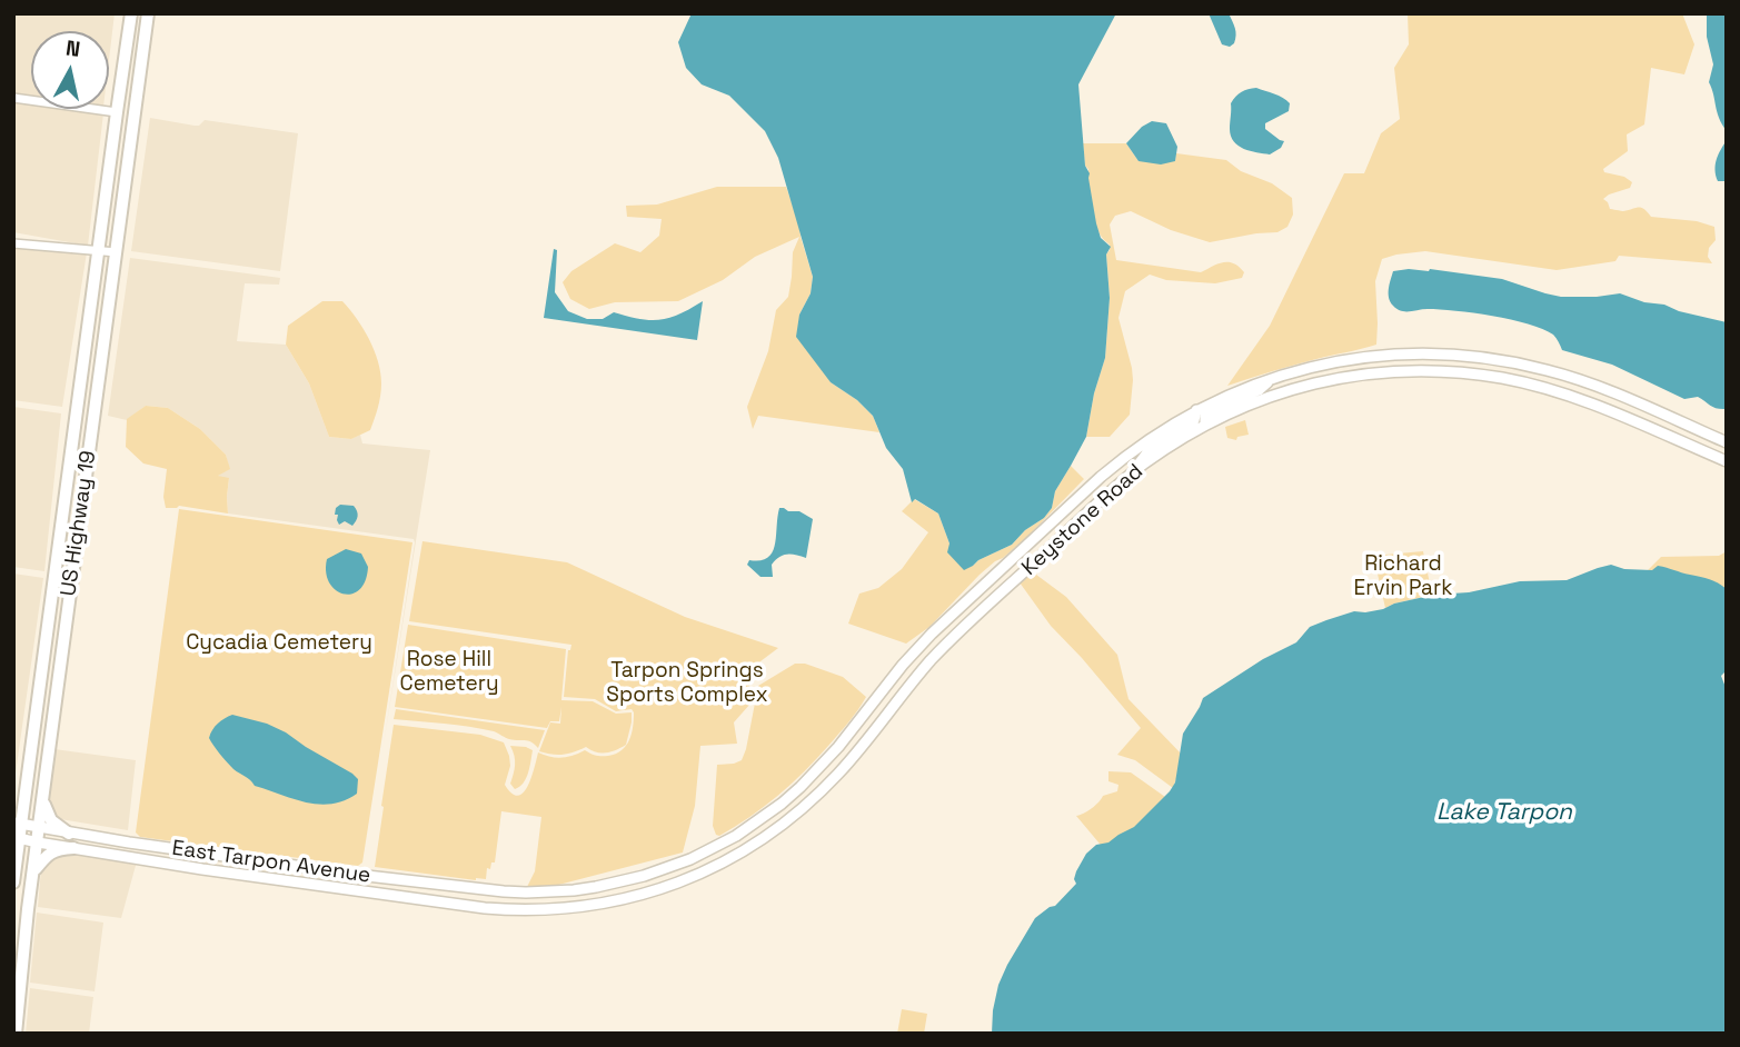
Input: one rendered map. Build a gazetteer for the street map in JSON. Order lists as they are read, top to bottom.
{
  "streets": {
    "highway": ["US Highway 19"],
    "main road": ["Keystone Road", "East Tarpon Avenue"]
  },
  "crossings": [
    ["Keystone Road", "East Tarpon Avenue"],
    ["US Highway 19", "East Tarpon Avenue"]
  ],
  "water": ["Lake Tarpon"],
  "parks": [
    "Richard Ervin Park",
    "Cycadia Cemetery",
    "Rose Hill Cemetery",
    "Tarpon Springs Sports Complex"
  ],
  "north": "top"
}
